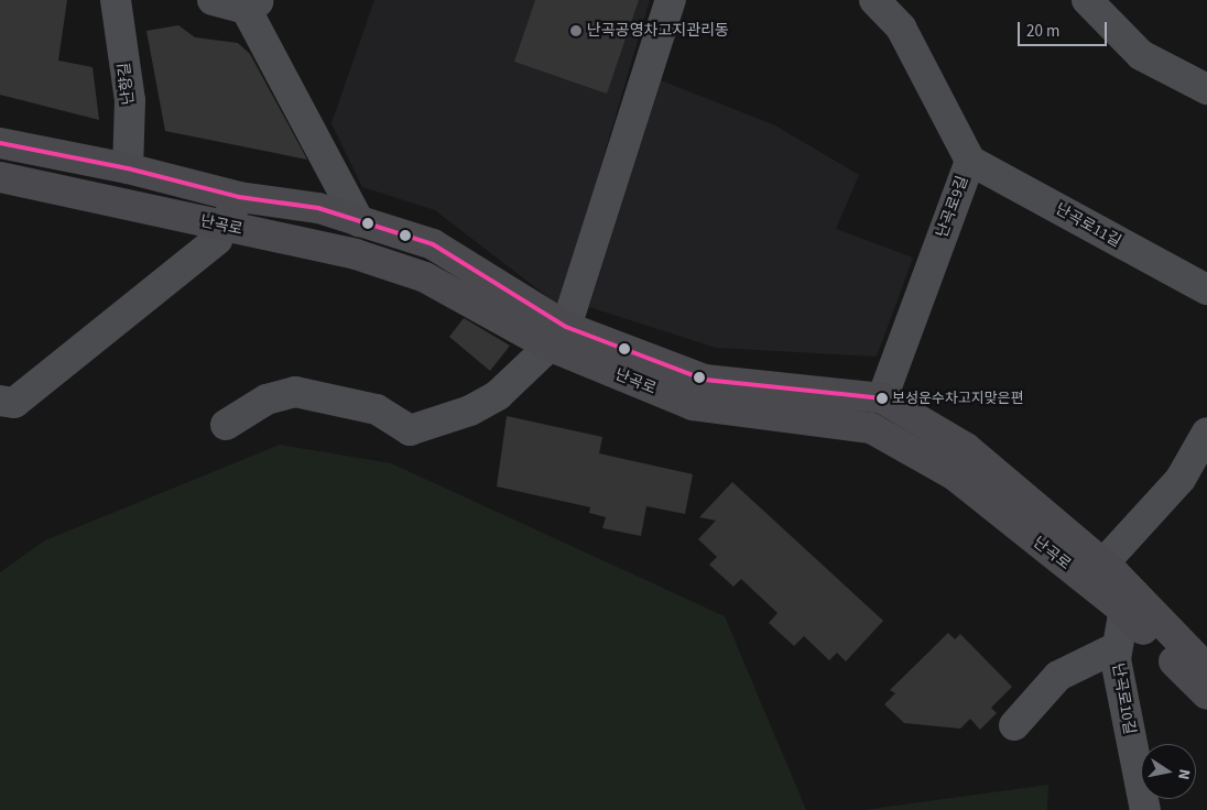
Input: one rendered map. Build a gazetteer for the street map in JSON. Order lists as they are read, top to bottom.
{
  "streets": {
    "main road": ["난곡로"],
    "street": [
      "난향길",
      "난곡로9길",
      "난곡로11길",
      "난곡로10길"
    ]
  },
  "crossings": [
    ["난향길", "난곡로"],
    ["난곡로9길", "난곡로"],
    ["난곡로9길", "난곡로11길"],
    ["난곡로", "난곡로10길"]
  ],
  "places": ["난곡공영차고지관리동", "보성운수차고지맞은편"],
  "scale_bar": "20 m",
  "north": "right"
}
